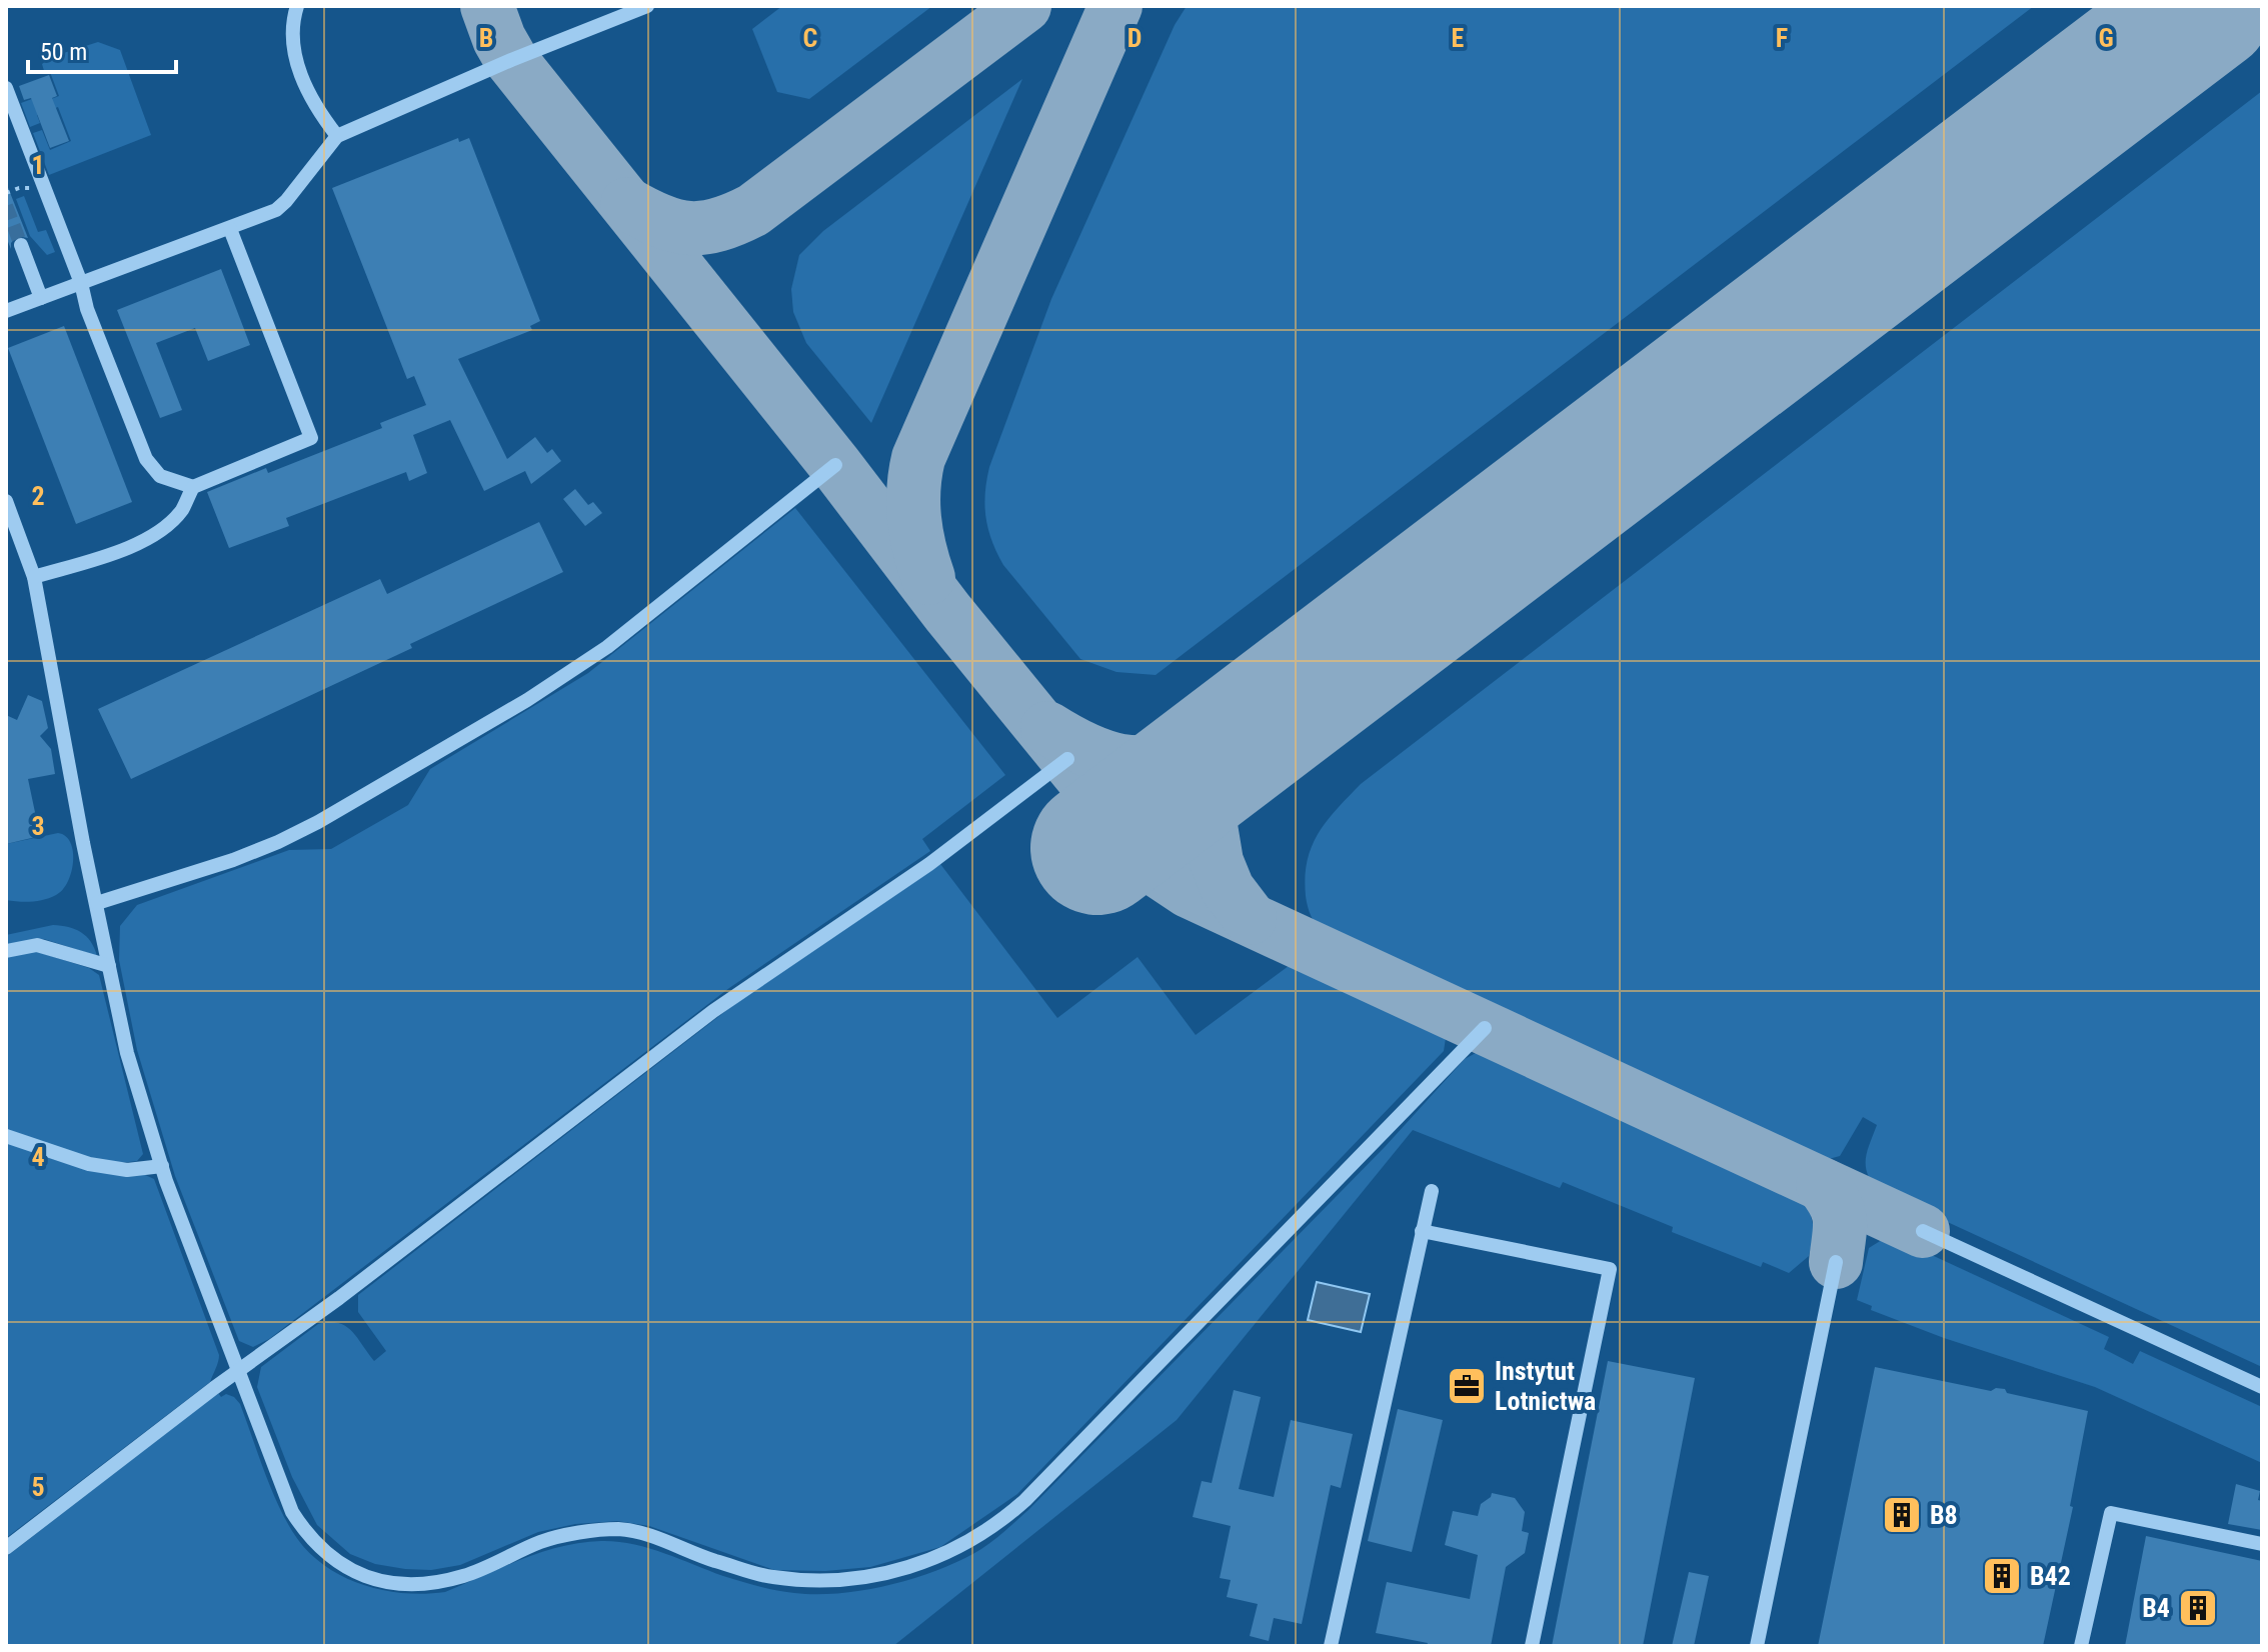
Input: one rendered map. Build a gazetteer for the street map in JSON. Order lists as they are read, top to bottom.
{
  "places": {
    "office": ["Instytut Lotnictwa"],
    "building": ["B8", "B42", "B4"]
  },
  "scale_bar": "50 m",
  "grid": {
    "columns": [
      "B",
      "C",
      "D",
      "E",
      "F",
      "G"
    ],
    "rows": [
      "1",
      "2",
      "3",
      "4",
      "5"
    ]
  }
}
